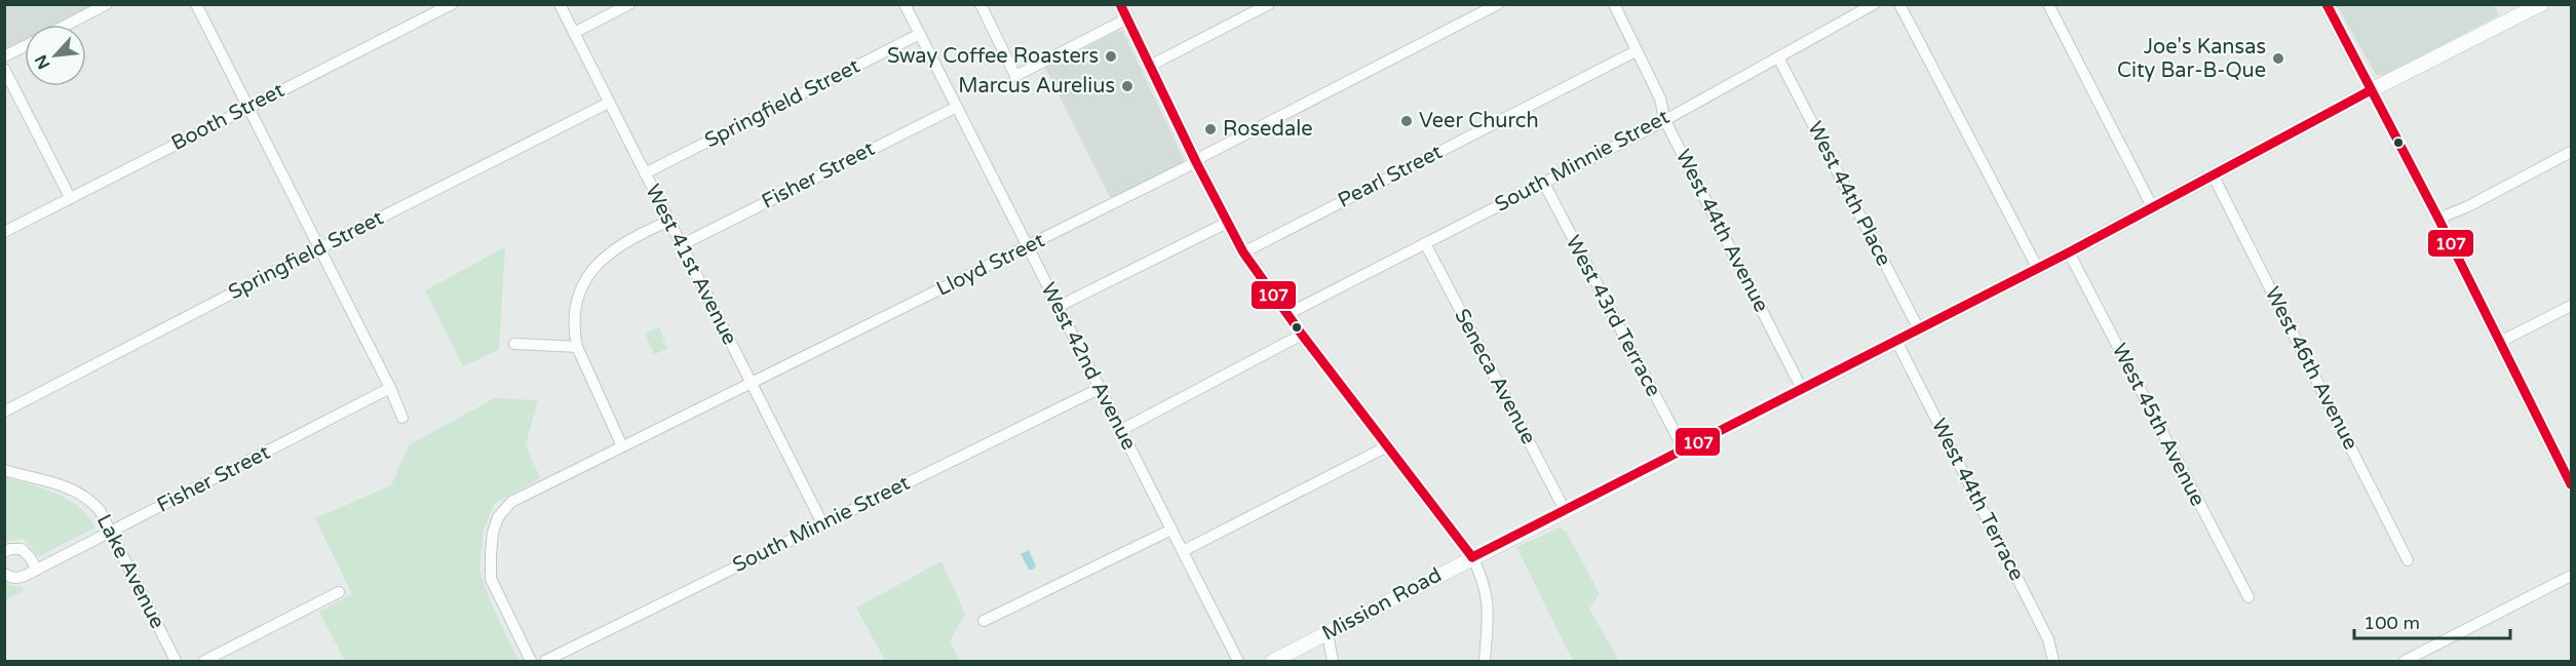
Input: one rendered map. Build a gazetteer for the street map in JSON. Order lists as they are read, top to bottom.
{
  "streets": {
    "main road": ["Mission Road"],
    "street": [
      "Springfield Street",
      "Booth Street",
      "South Minnie Street",
      "Fisher Street",
      "Pearl Street",
      "West 44th Place",
      "West 44th Avenue",
      "West 41st Avenue",
      "Lloyd Street",
      "West 43rd Terrace",
      "West 42nd Avenue",
      "West 46th Avenue",
      "Seneca Avenue",
      "West 45th Avenue",
      "West 44th Terrace",
      "Lake Avenue"
    ]
  },
  "crossings": [
    ["Springfield Street", "West 41st Avenue"],
    ["Springfield Street", "West 42nd Avenue"],
    ["South Minnie Street", "West 44th Place"],
    ["South Minnie Street", "West 44th Avenue"],
    ["South Minnie Street", "West 41st Avenue"],
    ["South Minnie Street", "West 43rd Terrace"],
    ["South Minnie Street", "West 42nd Avenue"],
    ["South Minnie Street", "Seneca Avenue"],
    ["Fisher Street", "West 41st Avenue"],
    ["Fisher Street", "West 42nd Avenue"],
    ["Fisher Street", "Lake Avenue"],
    ["Pearl Street", "West 44th Avenue"],
    ["West 44th Place", "Mission Road"],
    ["West 44th Avenue", "Mission Road"],
    ["West 41st Avenue", "Lloyd Street"],
    ["Lloyd Street", "West 42nd Avenue"],
    ["West 43rd Terrace", "Mission Road"],
    ["West 46th Avenue", "Mission Road"],
    ["Seneca Avenue", "Mission Road"],
    ["West 45th Avenue", "Mission Road"],
    ["West 44th Terrace", "Mission Road"]
  ],
  "places": [
    "Sway Coffee Roasters",
    "Joe's Kansas City Bar-B-Que",
    "Marcus Aurelius",
    "Veer Church",
    "Rosedale"
  ],
  "lines": ["transit line 107"],
  "scale_bar": "100 m",
  "north": "bottom left"
}
